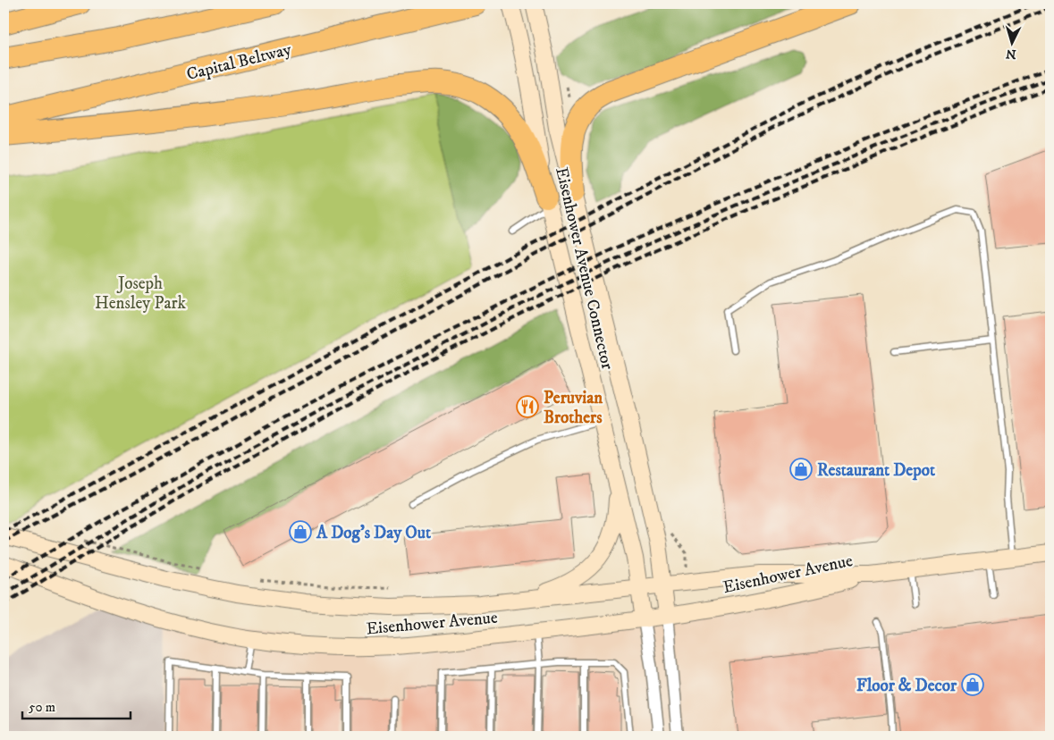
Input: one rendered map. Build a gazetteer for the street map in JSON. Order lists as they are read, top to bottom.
{
  "streets": {
    "highway": ["Capital Beltway"],
    "main road": ["Eisenhower Avenue Connector", "Eisenhower Avenue"]
  },
  "crossings": [
    ["Eisenhower Avenue Connector", "Eisenhower Avenue"]
  ],
  "parks": ["Joseph Hensley Park"],
  "places": {
    "restaurant": ["Peruvian Brothers"],
    "shop": ["Restaurant Depot", "A Dog's Day Out", "Floor & Decor"]
  },
  "scale_bar": "50 m",
  "north": "bottom"
}
